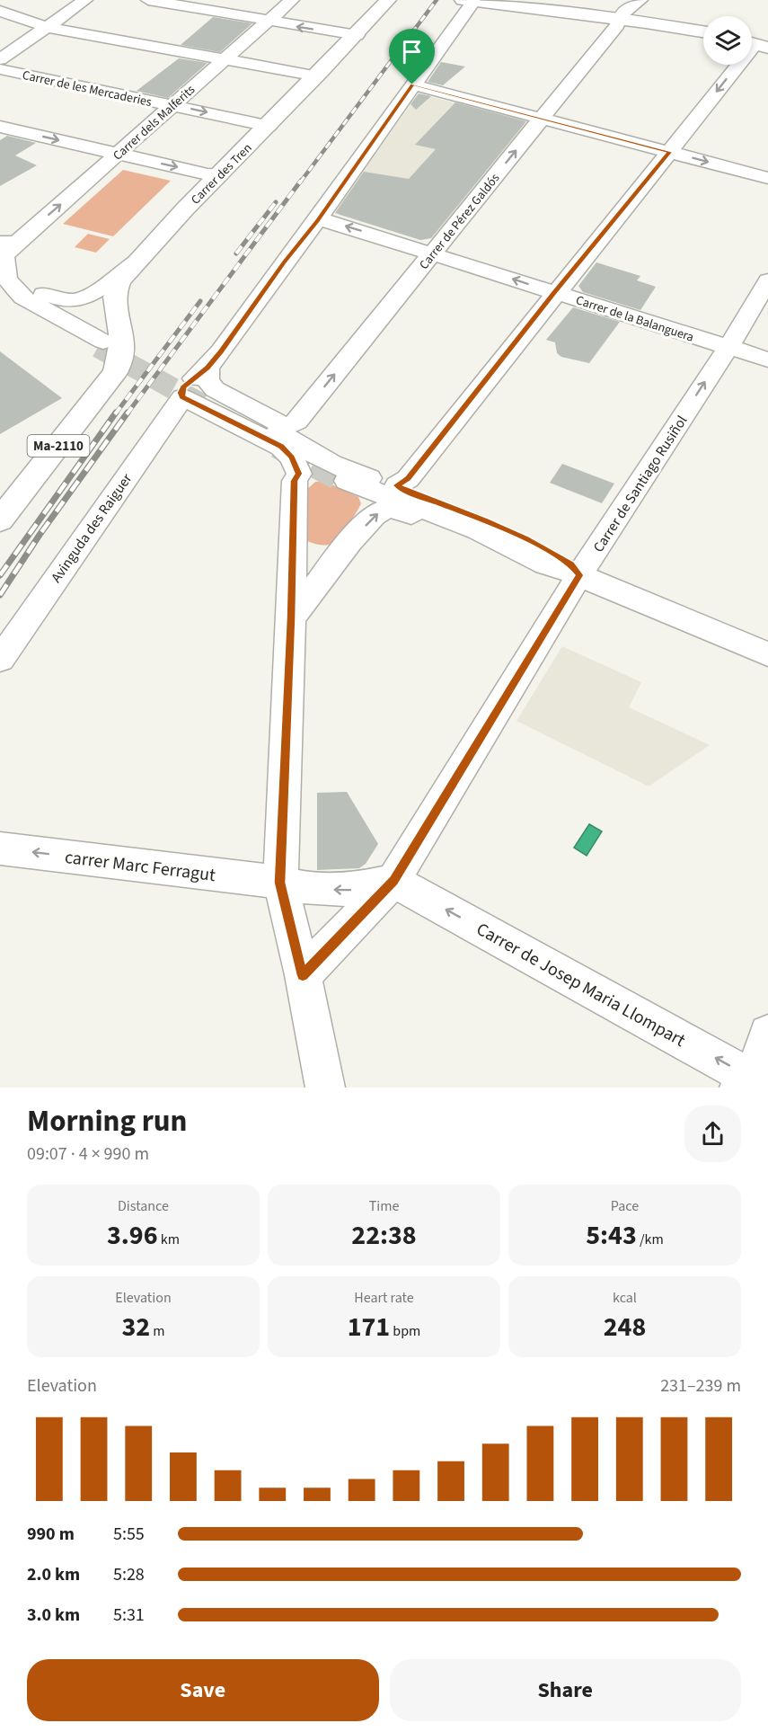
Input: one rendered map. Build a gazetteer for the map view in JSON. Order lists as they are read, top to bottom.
{
  "streets": {
    "main road": ["Carrer des Tren", "Ma-2110"],
    "street": [
      "Carrer de les Mercaderies",
      "Carrer dels Malferits",
      "Carrer de Pérez Galdós",
      "Carrer de la Balanguera",
      "Carrer de Santiago Rusiñol",
      "Avinguda des Raiguer",
      "carrer Marc Ferragut",
      "Carrer de Josep Maria Llompart"
    ]
  },
  "crossings": [
    ["Carrer de les Mercaderies", "Carrer dels Malferits"],
    ["Carrer de les Mercaderies", "Carrer des Tren"],
    ["Carrer de Pérez Galdós", "Carrer de la Balanguera"],
    ["Carrer de Pérez Galdós", "Avinguda des Raiguer"],
    ["Carrer de la Balanguera", "Carrer de Santiago Rusiñol"],
    ["Carrer de la Balanguera", "Avinguda des Raiguer"],
    ["Carrer de Santiago Rusiñol", "Carrer de Josep Maria Llompart"]
  ],
  "one_way": ["Carrer dels Malferits", "carrer Marc Ferragut", "Carrer de Josep Maria Llompart"],
  "page": {
    "heading": ["Morning run", "09:07 · 4 × 990 m"],
    "stats": [
      ["Distance", "3.96 km"],
      ["Time", "22:38"],
      ["Pace", "5:43 /km"],
      ["Elevation", "32 m"],
      ["Heart rate", "171 bpm"],
      ["kcal", "248"]
    ],
    "chart": ["Elevation", "231–239 m"],
    "list": [
      {
        "name": "990 m",
        "note": "5:55"
      },
      {
        "name": "2.0 km",
        "note": "5:28"
      },
      {
        "name": "3.0 km",
        "note": "5:31"
      }
    ],
    "buttons": ["Save", "Share"]
  }
}
